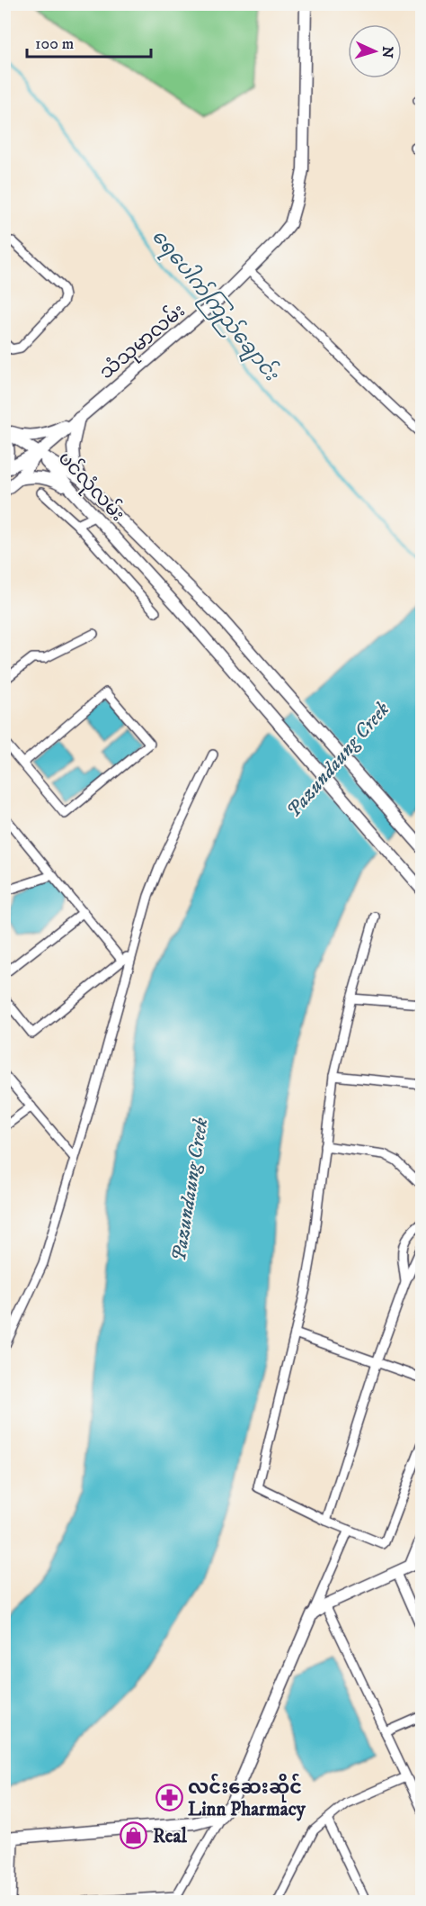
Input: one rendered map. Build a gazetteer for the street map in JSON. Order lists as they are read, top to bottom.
{
  "streets": {
    "main road": ["သံသုမာလမ်း", "ပင်လုံလမ်း"]
  },
  "crossings": [
    ["သံသုမာလမ်း", "ပင်လုံလမ်း"]
  ],
  "water": ["ရေပေါက်ကြည်ချောင်း", "Pazundaung Creek"],
  "places": {
    "pharmacy": ["လင်းဆေးဆိုင် Linn Pharmacy"],
    "shop": ["Real"]
  },
  "scale_bar": "100 m",
  "north": "right"
}
